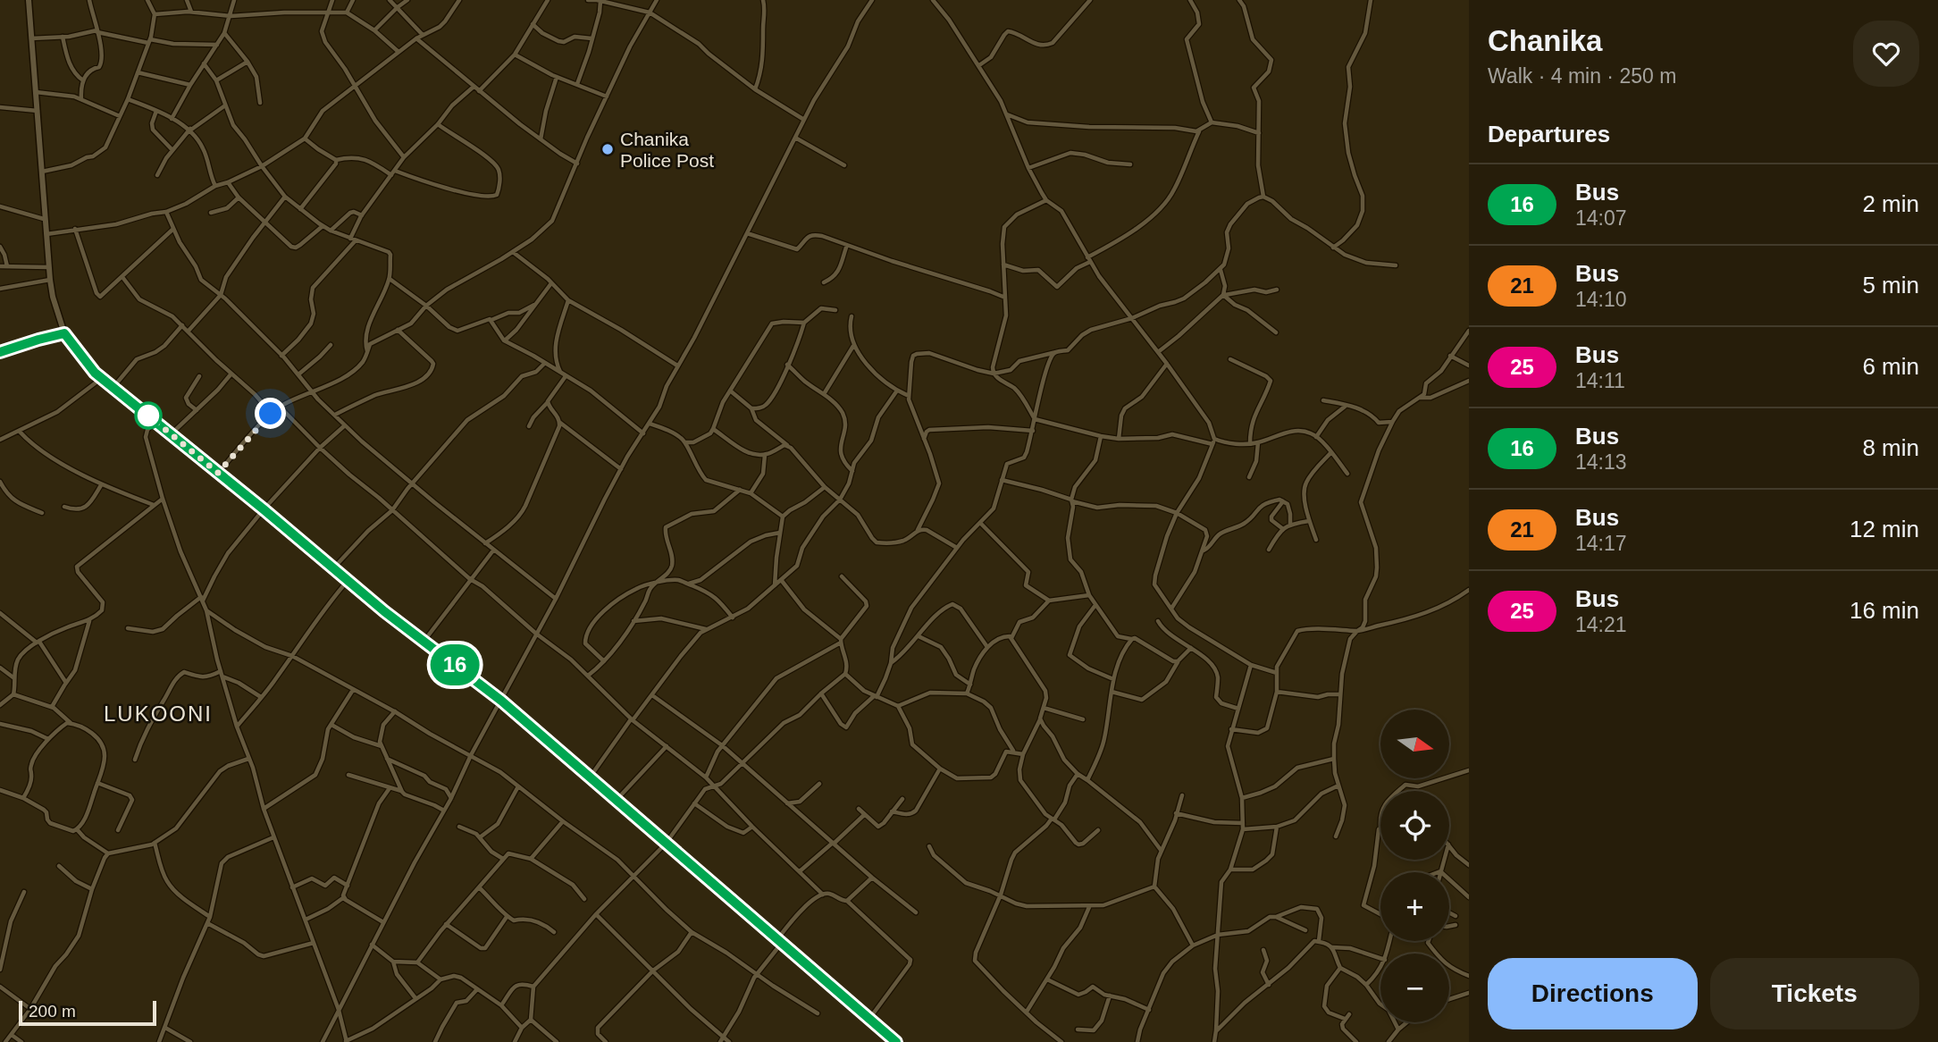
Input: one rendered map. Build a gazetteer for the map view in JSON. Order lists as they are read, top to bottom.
{
  "districts": ["LUKOONI"],
  "places": ["Chanika Police Post"],
  "lines": ["bus line 16"],
  "scale_bar": "200 m",
  "north": "right",
  "page": {
    "on_map": "16",
    "heading": [
      ["Chanika", "Walk · 4 min · 250 m"],
      "Departures"
    ],
    "list": [
      {
        "mark": "16",
        "name": "Bus",
        "note": "14:07",
        "value": "2 min"
      },
      {
        "mark": "21",
        "name": "Bus",
        "note": "14:10",
        "value": "5 min"
      },
      {
        "mark": "25",
        "name": "Bus",
        "note": "14:11",
        "value": "6 min"
      },
      {
        "mark": "16",
        "name": "Bus",
        "note": "14:13",
        "value": "8 min"
      },
      {
        "mark": "21",
        "name": "Bus",
        "note": "14:17",
        "value": "12 min"
      },
      {
        "mark": "25",
        "name": "Bus",
        "note": "14:21",
        "value": "16 min"
      }
    ],
    "map_buttons": ["+", "−"],
    "buttons": ["Directions", "Tickets"],
    "scale": "200 m"
  }
}
